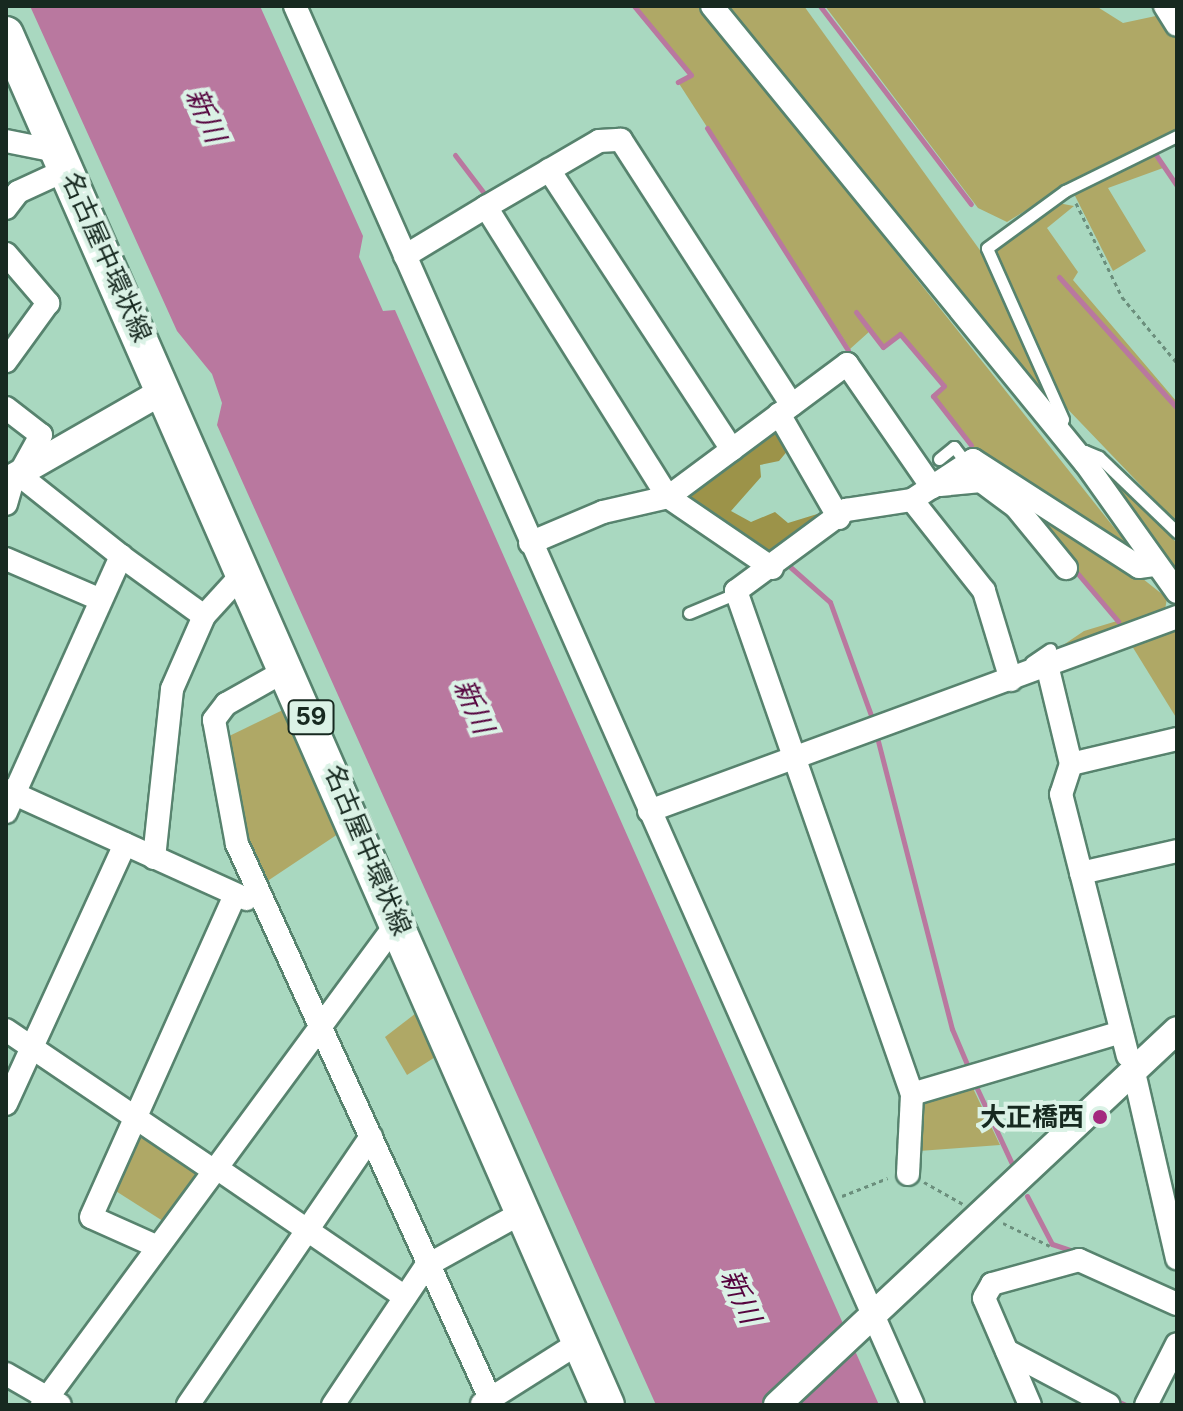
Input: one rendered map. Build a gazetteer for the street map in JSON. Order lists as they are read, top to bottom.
{
  "streets": {
    "main road": ["名古屋中環状線", "59"]
  },
  "water": ["新川"],
  "places": ["大正橋西"]
}
